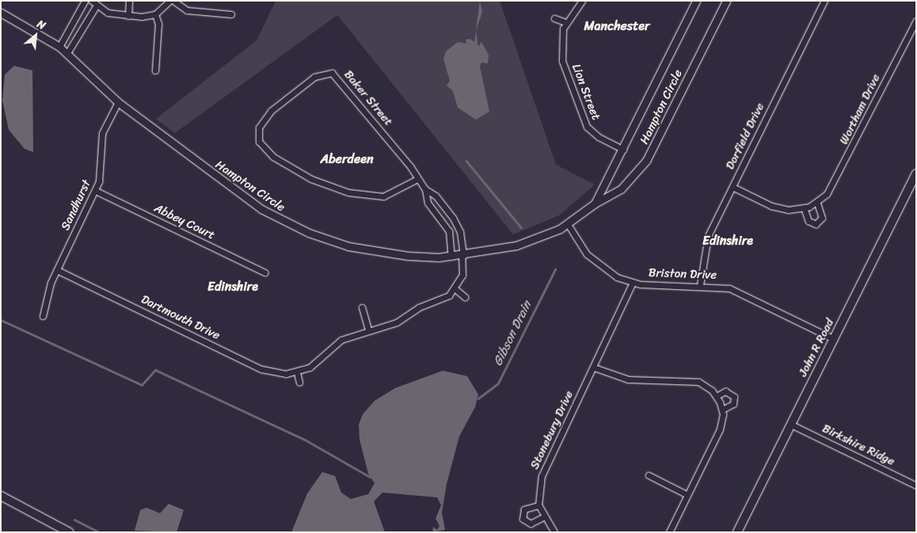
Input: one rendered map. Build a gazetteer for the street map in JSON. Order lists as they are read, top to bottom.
{
  "streets": {
    "main road": ["John R Road"],
    "street": [
      "Lion Street",
      "Baker Street",
      "Hampton Circle",
      "Wortham Drive",
      "Dorfield Drive",
      "Sandhurst",
      "Abbey Court",
      "Briston Drive",
      "Dartmouth Drive",
      "Stonebury Drive",
      "Birkshire Ridge"
    ]
  },
  "crossings": [
    ["Lion Street", "Hampton Circle"],
    ["Baker Street", "Hampton Circle"],
    ["Hampton Circle", "Sandhurst"],
    ["Hampton Circle", "Briston Drive"],
    ["Wortham Drive", "Dorfield Drive"],
    ["Dorfield Drive", "Briston Drive"],
    ["Sandhurst", "Abbey Court"],
    ["Sandhurst", "Dartmouth Drive"],
    ["Briston Drive", "John R Road"],
    ["Briston Drive", "Stonebury Drive"],
    ["John R Road", "Birkshire Ridge"]
  ],
  "districts": [
    "Manchester",
    "Aberdeen",
    "Edinshire",
    "Edinshire"
  ],
  "water": ["Gibson Drain"],
  "north": "top right"
}
